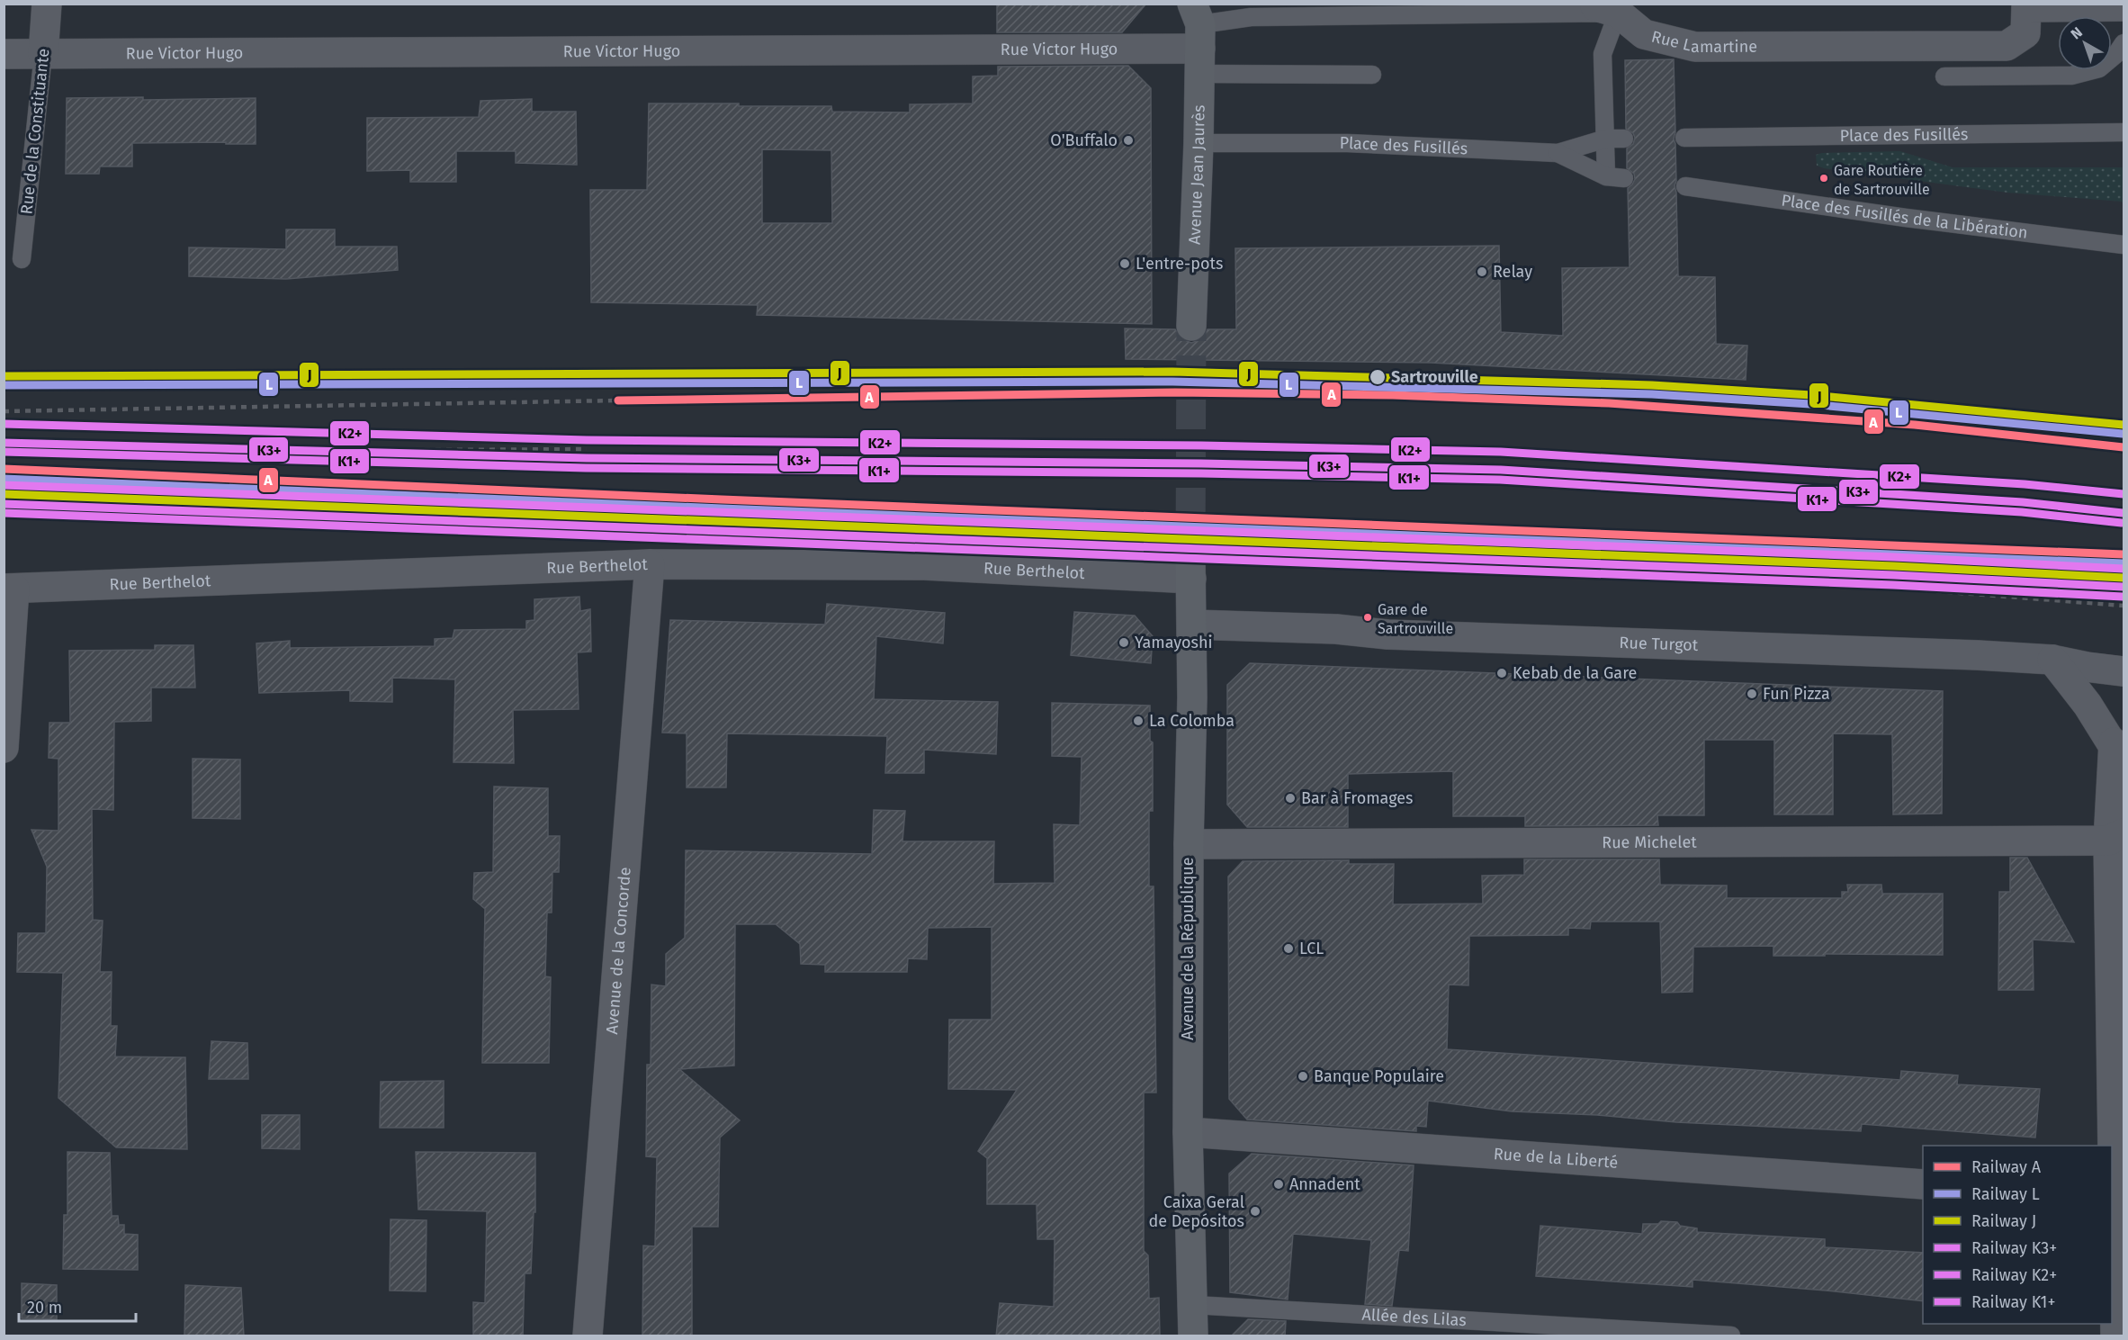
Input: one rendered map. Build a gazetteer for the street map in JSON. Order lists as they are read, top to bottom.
{
  "streets": {
    "main road": ["Avenue Jean Jaurès", "Avenue de la République"],
    "street": [
      "Rue Lamartine",
      "Rue Victor Hugo",
      "Rue de la Constituante",
      "Rue Berthelot",
      "Rue Turgot",
      "Rue Michelet",
      "Avenue de la Concorde",
      "Rue de la Liberté"
    ],
    "lane": ["Place des Fusillés", "Place des Fusillés de la Libération", "Allée des Lilas"]
  },
  "crossings": [
    ["Rue Victor Hugo", "Rue de la Constituante"],
    ["Rue Victor Hugo", "Avenue Jean Jaurès"],
    ["Place des Fusillés", "Avenue Jean Jaurès"],
    ["Rue Berthelot", "Avenue de la République"],
    ["Rue Berthelot", "Avenue de la Concorde"],
    ["Rue Turgot", "Avenue de la République"],
    ["Rue Michelet", "Avenue de la République"],
    ["Avenue de la République", "Rue de la Liberté"],
    ["Avenue de la République", "Allée des Lilas"]
  ],
  "places": [
    "O'Buffalo",
    "Gare Routière de Sartrouville",
    "L'entre-pots",
    "Relay",
    "Sartrouville",
    "Gare de Sartrouville",
    "Yamayoshi",
    "Kebab de la Gare",
    "Fun Pizza",
    "La Colomba",
    "Bar à Fromages",
    "LCL",
    "Banque Populaire",
    "Annadent",
    "Caixa Geral de Depósitos"
  ],
  "lines": [
    "rail line J",
    "rail line L",
    "rail line A",
    "rail line K2+",
    "rail line K3+",
    "rail line K1+"
  ],
  "legend": [
    "Railway A",
    "Railway L",
    "Railway J",
    "Railway K3+",
    "Railway K2+",
    "Railway K1+"
  ],
  "scale_bar": "20 m",
  "north": "top left"
}
